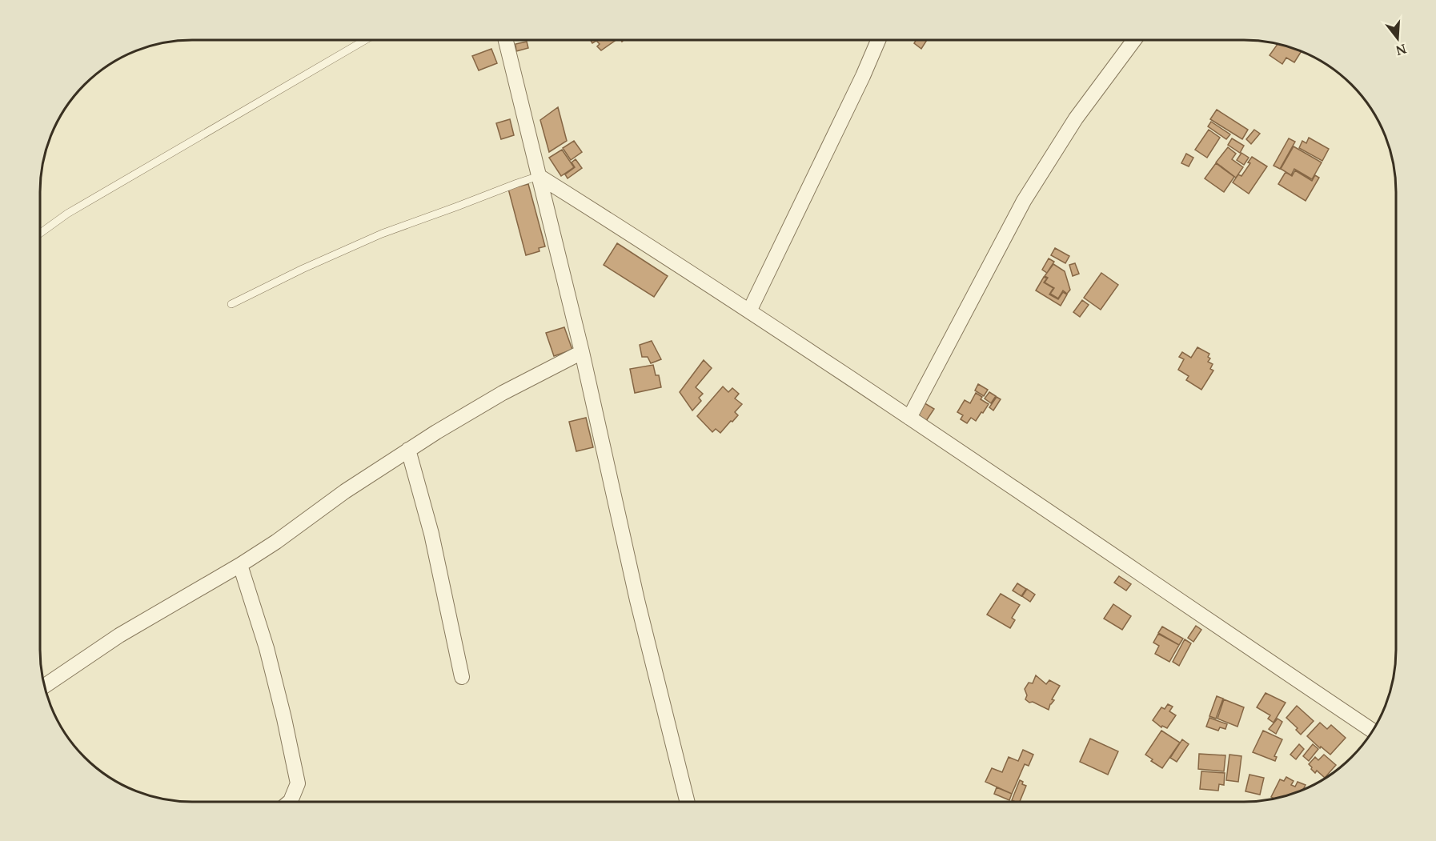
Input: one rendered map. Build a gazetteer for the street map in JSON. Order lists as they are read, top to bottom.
{
  "north": "bottom"
}
